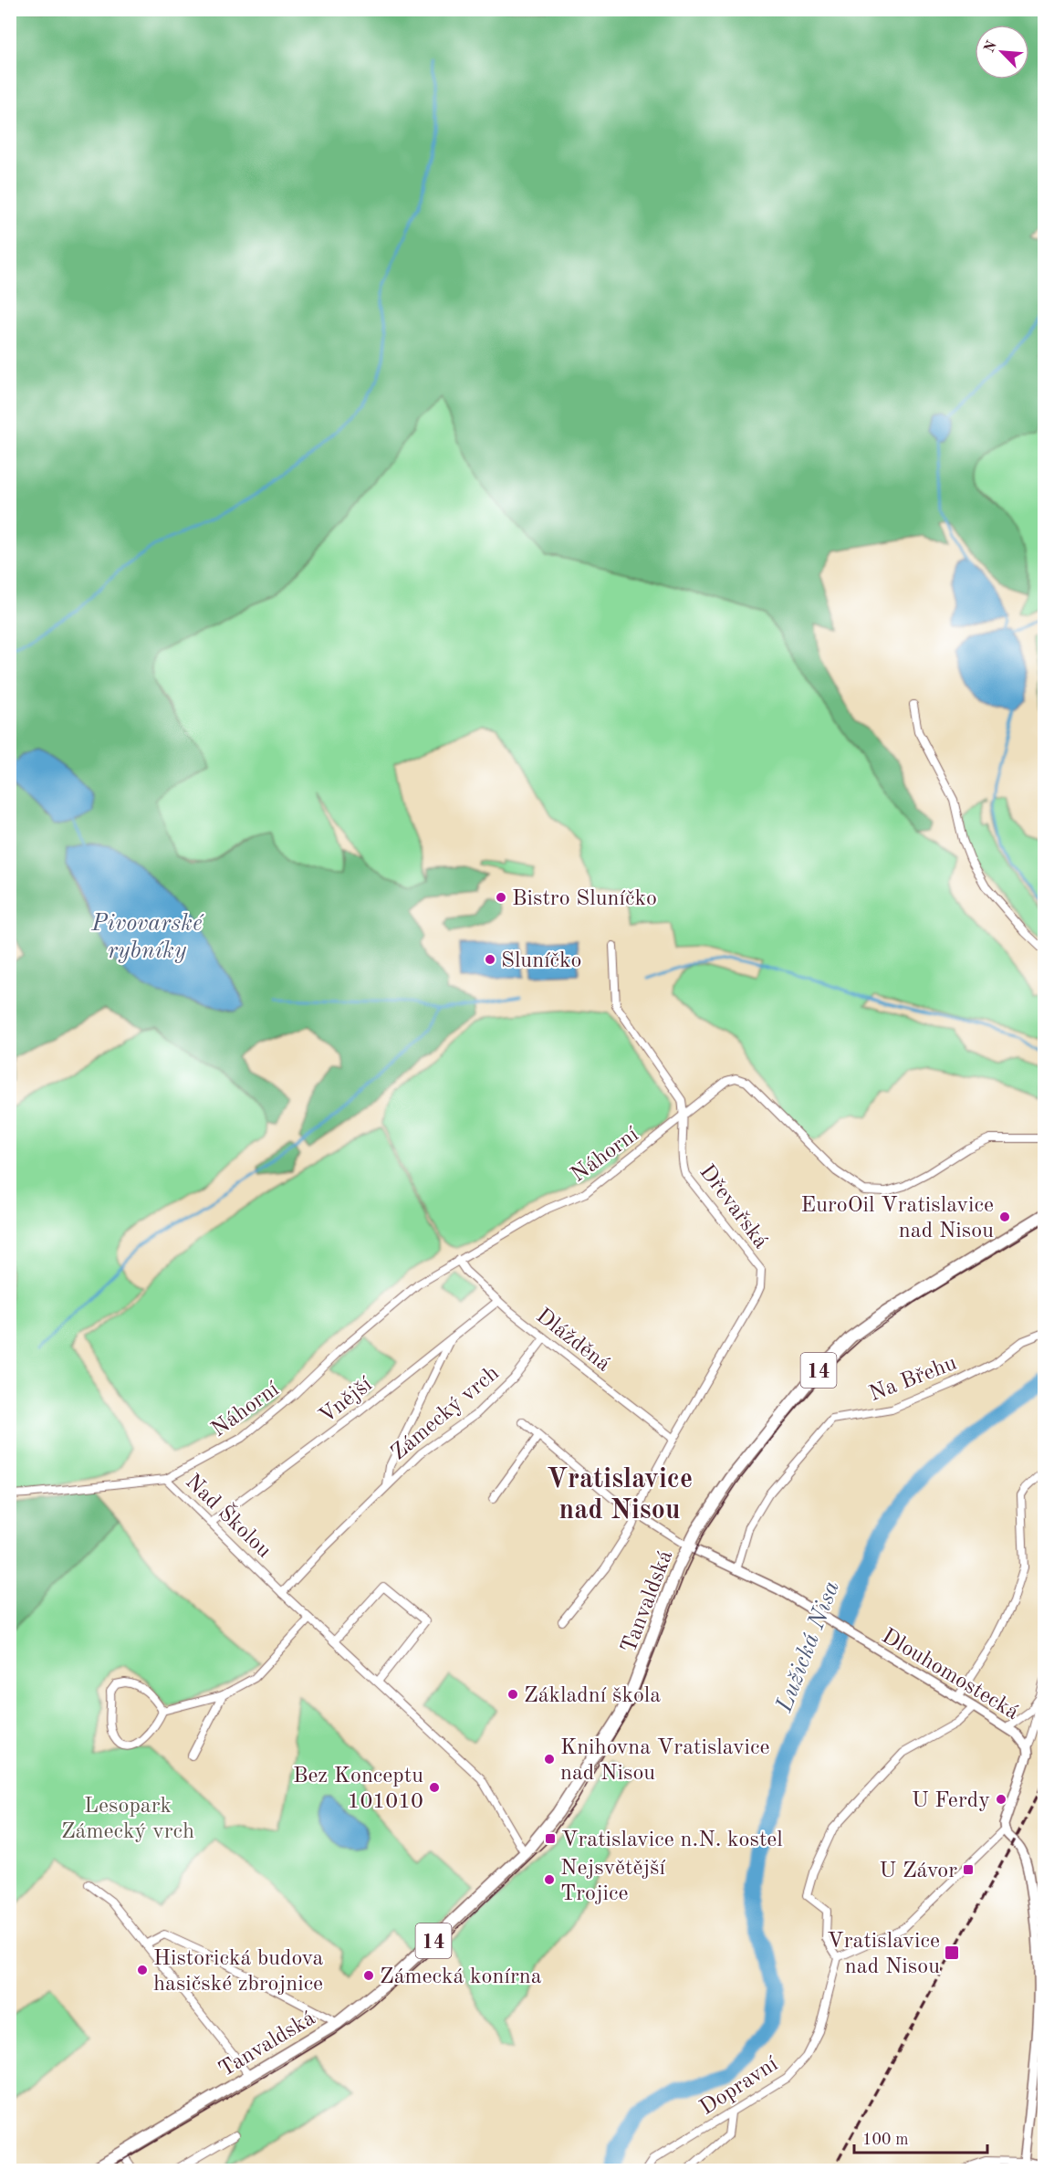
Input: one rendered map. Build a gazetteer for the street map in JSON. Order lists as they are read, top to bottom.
{
  "streets": {
    "main road": ["14", "Tanvaldská"],
    "street": [
      "Náhorní",
      "Dřevařská",
      "Dlážděná",
      "Na Břehu",
      "Vnější",
      "Zámecký vrch",
      "Nad Školou",
      "Dlouhomostecká",
      "Dopravní"
    ]
  },
  "crossings": [
    ["Náhorní", "Dřevařská"],
    ["Náhorní", "Dlážděná"],
    ["Náhorní", "Nad Školou"],
    ["Dřevařská", "Dlážděná"],
    ["Dlážděná", "Vnější"],
    ["Dlážděná", "Zámecký vrch"],
    ["Na Břehu", "Dlouhomostecká"],
    ["Vnější", "Zámecký vrch"],
    ["Vnější", "Nad Školou"],
    ["Zámecký vrch", "Nad Školou"],
    ["Nad Školou", "Tanvaldská"],
    ["Tanvaldská", "Dlouhomostecká"]
  ],
  "districts": ["Vratislavice nad Nisou"],
  "water": ["Pivovarské rybníky", "Lužická Nisa"],
  "parks": ["Lesopark Zámecký vrch"],
  "places": {
    "other": [
      "Bistro Sluníčko",
      "Sluníčko",
      "EuroOil Vratislavice nad Nisou",
      "Základní škola",
      "Knihovna Vratislavice nad Nisou",
      "Bez Konceptu 101010",
      "U Ferdy",
      "Nejsvětější Trojice",
      "Historická budova hasičské zbrojnice",
      "Zámecká konírna"
    ],
    "transit": ["Vratislavice n.N. kostel", "U Závor", "Vratislavice nad Nisou"]
  },
  "scale_bar": "100 m",
  "north": "top left"
}
